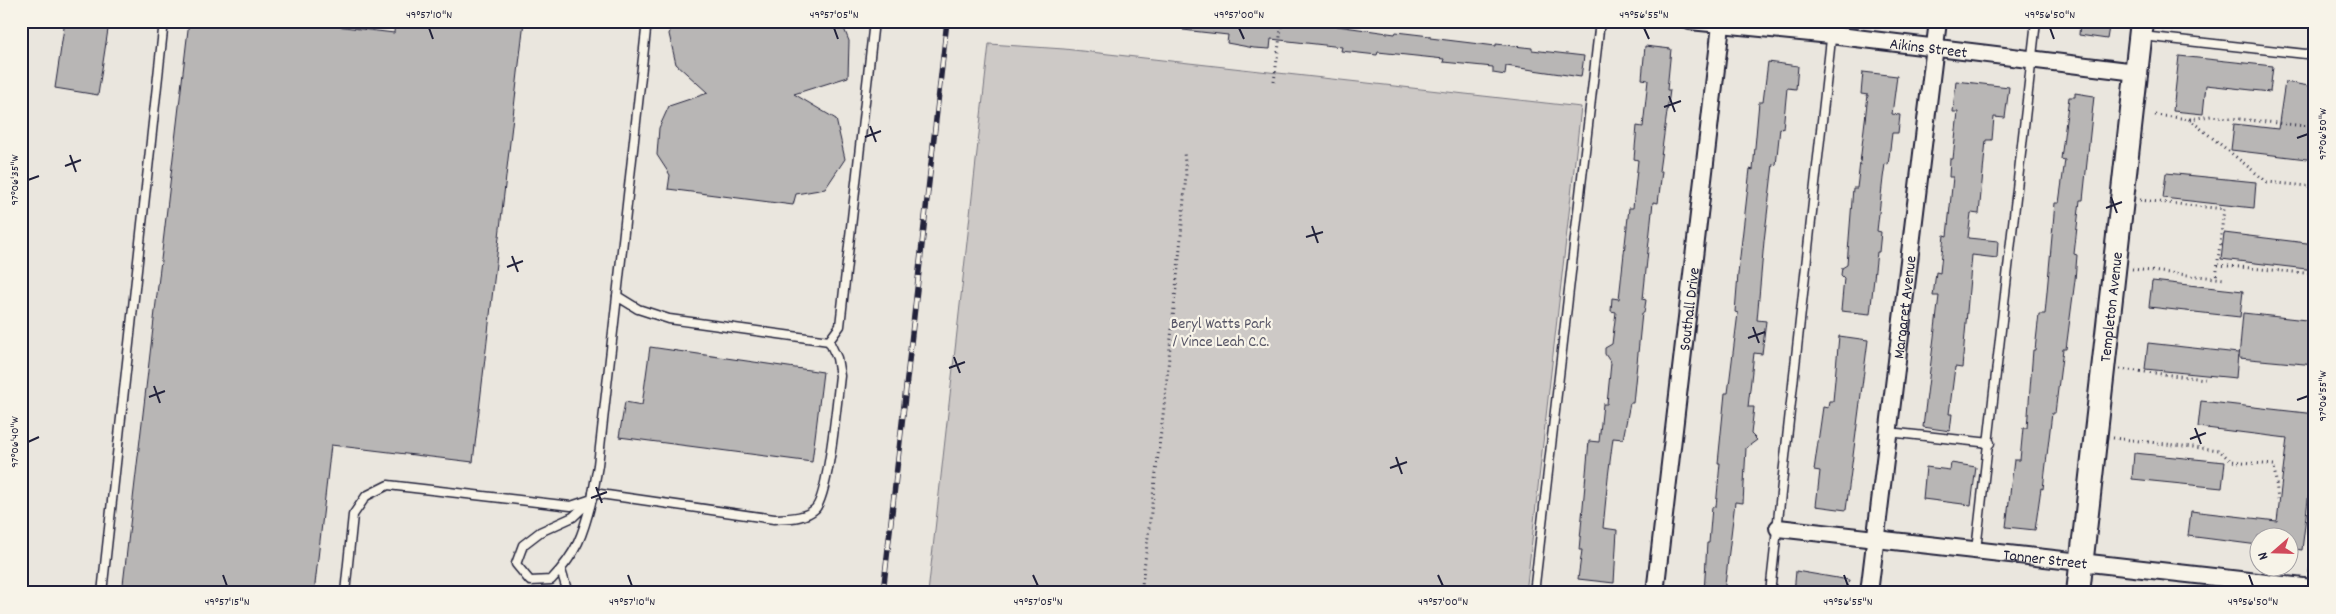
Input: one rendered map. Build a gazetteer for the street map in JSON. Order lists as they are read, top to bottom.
{
  "streets": {
    "street": [
      "Aikins Street",
      "Margaret Avenue",
      "Templeton Avenue",
      "Southall Drive",
      "Tanner Street"
    ]
  },
  "crossings": [
    ["Aikins Street", "Margaret Avenue"],
    ["Aikins Street", "Templeton Avenue"],
    ["Aikins Street", "Southall Drive"],
    ["Margaret Avenue", "Tanner Street"],
    ["Templeton Avenue", "Tanner Street"]
  ],
  "parks": ["Beryl Watts Park / Vince Leah C.C."],
  "north": "left",
  "coordinates": [
    "49°57'10\"N",
    "49°57'05\"N",
    "49°57'00\"N",
    "49°56'55\"N",
    "49°56'50\"N",
    "97°06'50\"W",
    "97°06'35\"W",
    "97°06'55\"W",
    "97°06'40\"W",
    "49°57'15\"N"
  ]
}
